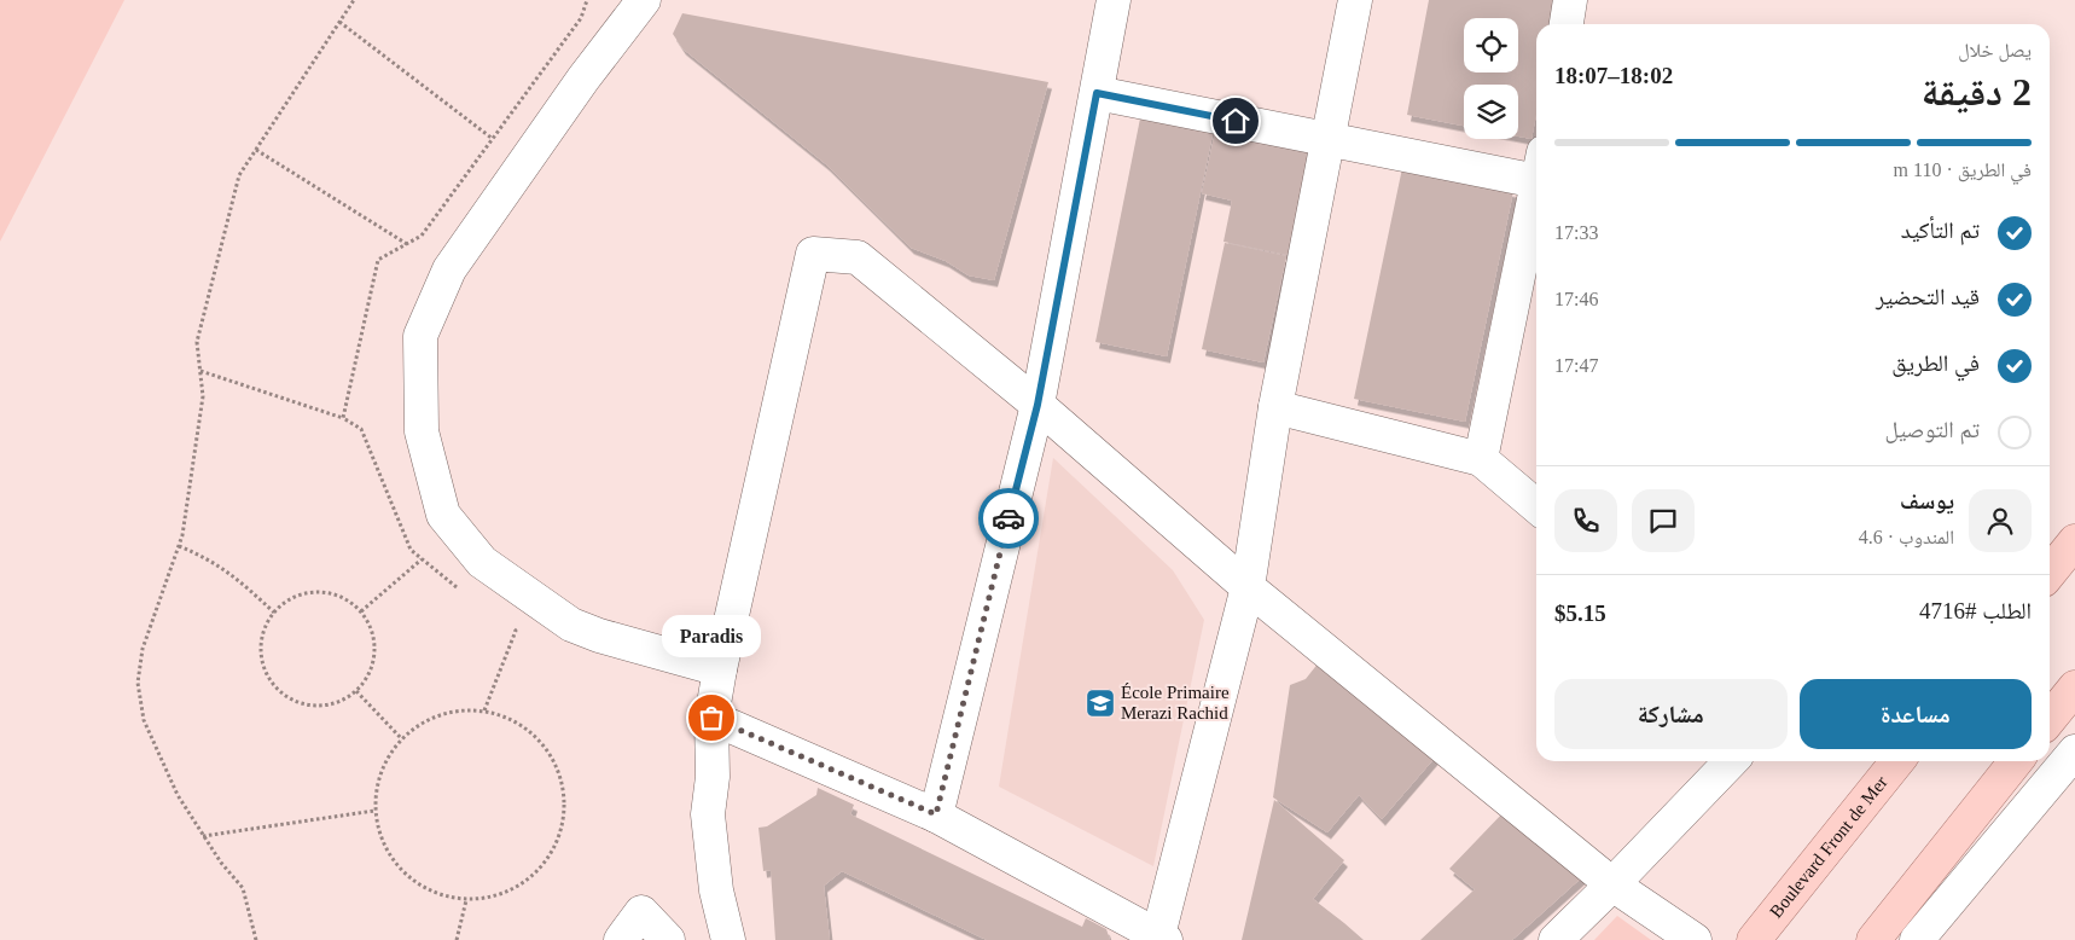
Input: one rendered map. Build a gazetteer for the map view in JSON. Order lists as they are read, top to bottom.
{
  "streets": {
    "main road": ["Boulevard Front de Mer"]
  },
  "places": {
    "school or university": ["École Primaire Merazi Rachid"],
    "other": ["Paradis"]
  },
  "page": {
    "heading": ["2 دقيقة", "يصل خلال", "18:02–18:07"],
    "panel": [
      "يوسف",
      "المندوب · 4.6",
      "الطلب #4716",
      "$5.15"
    ],
    "bar": "في الطريق · 110 m",
    "list": [
      ["تم التأكيد", "17:33"],
      ["قيد التحضير", "17:46"],
      ["في الطريق", "17:47"],
      "تم التوصيل"
    ],
    "bubble": "Paradis",
    "buttons": ["مساعدة", "مشاركة"]
  }
}
